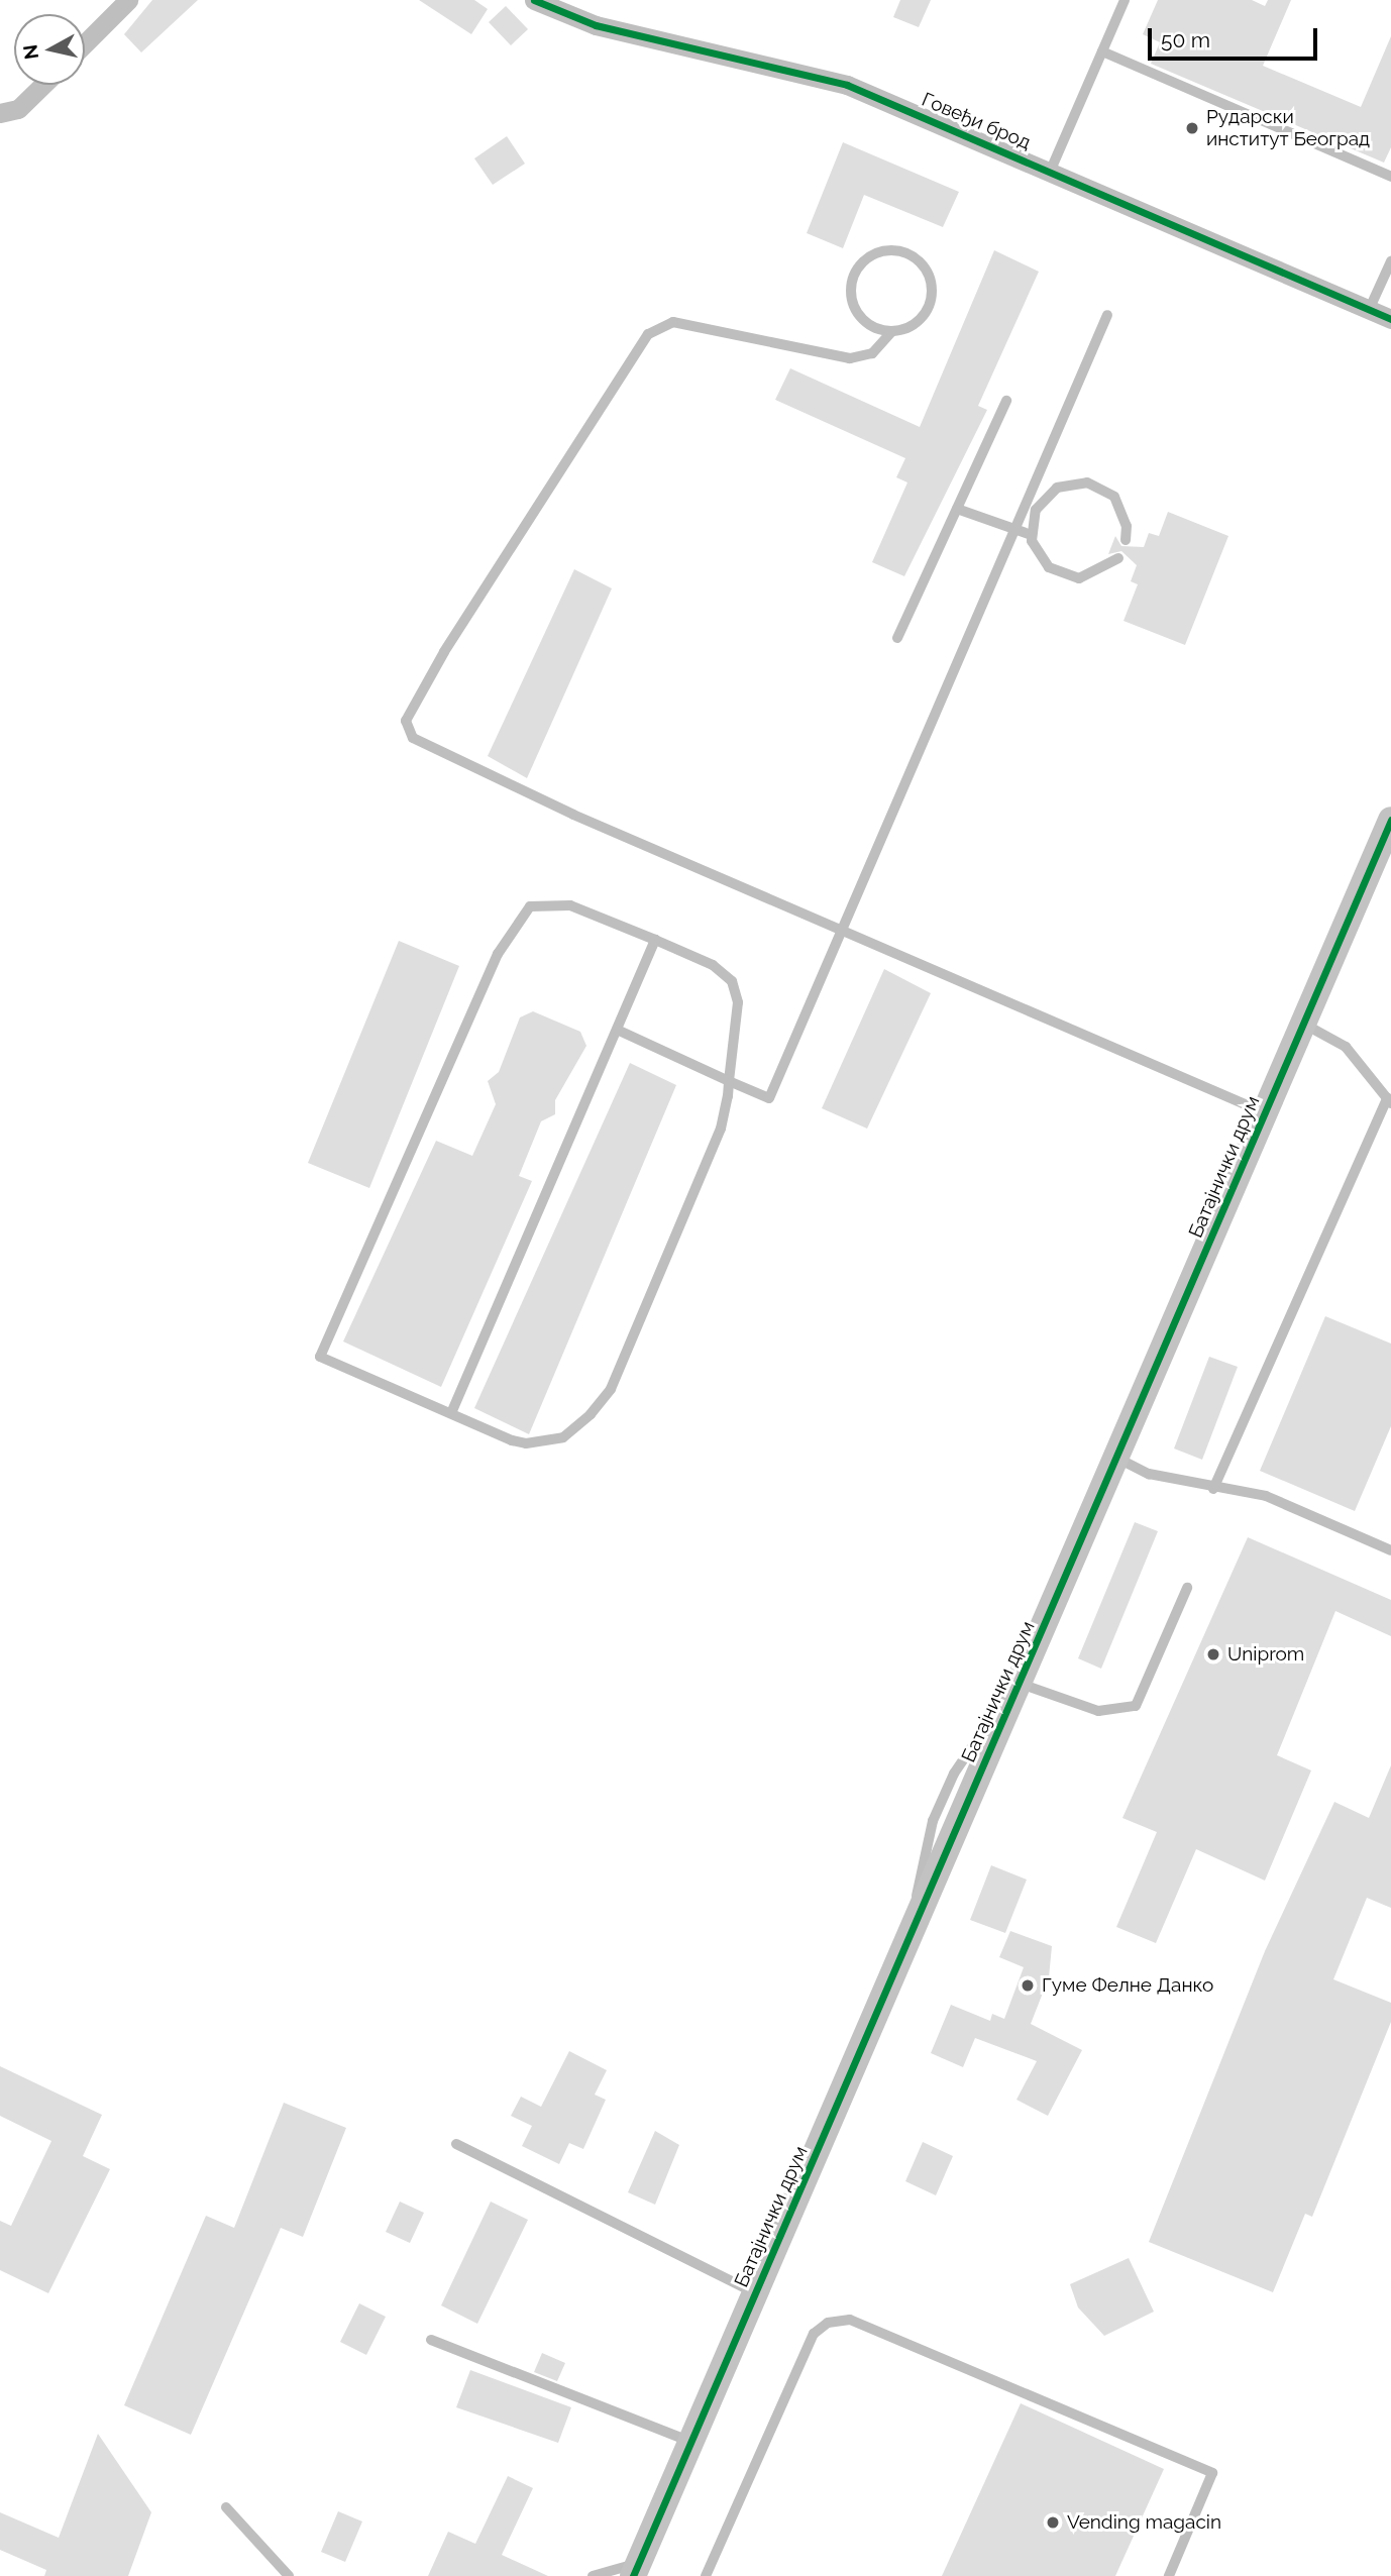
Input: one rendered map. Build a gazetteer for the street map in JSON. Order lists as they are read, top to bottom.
{
  "streets": {
    "main road": ["Батајнички друм"],
    "street": ["Говеђи брод"]
  },
  "places": [
    "Рударски институт Београд",
    "Uniprom",
    "Гуме Фелне Данко",
    "Vending magacin"
  ],
  "scale_bar": "50 m",
  "north": "left"
}
